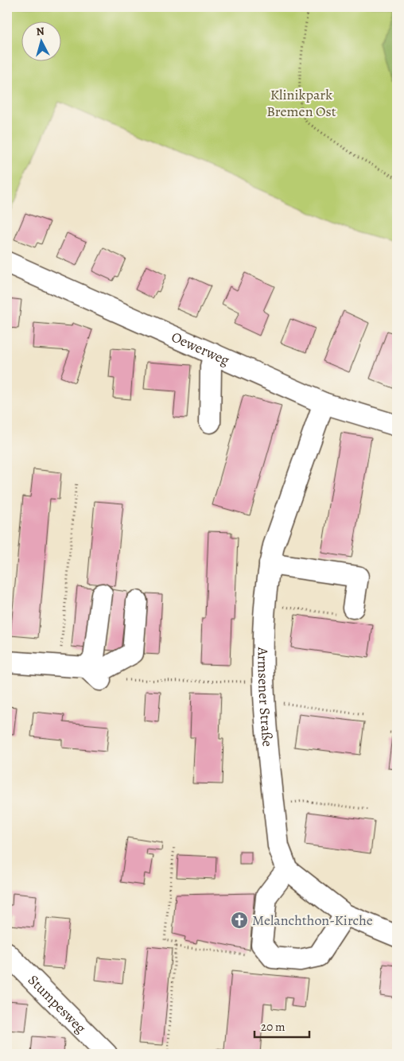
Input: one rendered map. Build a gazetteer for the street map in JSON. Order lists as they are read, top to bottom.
{
  "streets": {
    "street": ["Oewerweg", "Armsener Straße", "Stumpesweg"]
  },
  "crossings": [
    ["Oewerweg", "Armsener Straße"]
  ],
  "parks": ["Klinikpark Bremen Ost"],
  "places": {
    "church": ["Melanchthon-Kirche"]
  },
  "scale_bar": "20 m",
  "north": "top"
}
